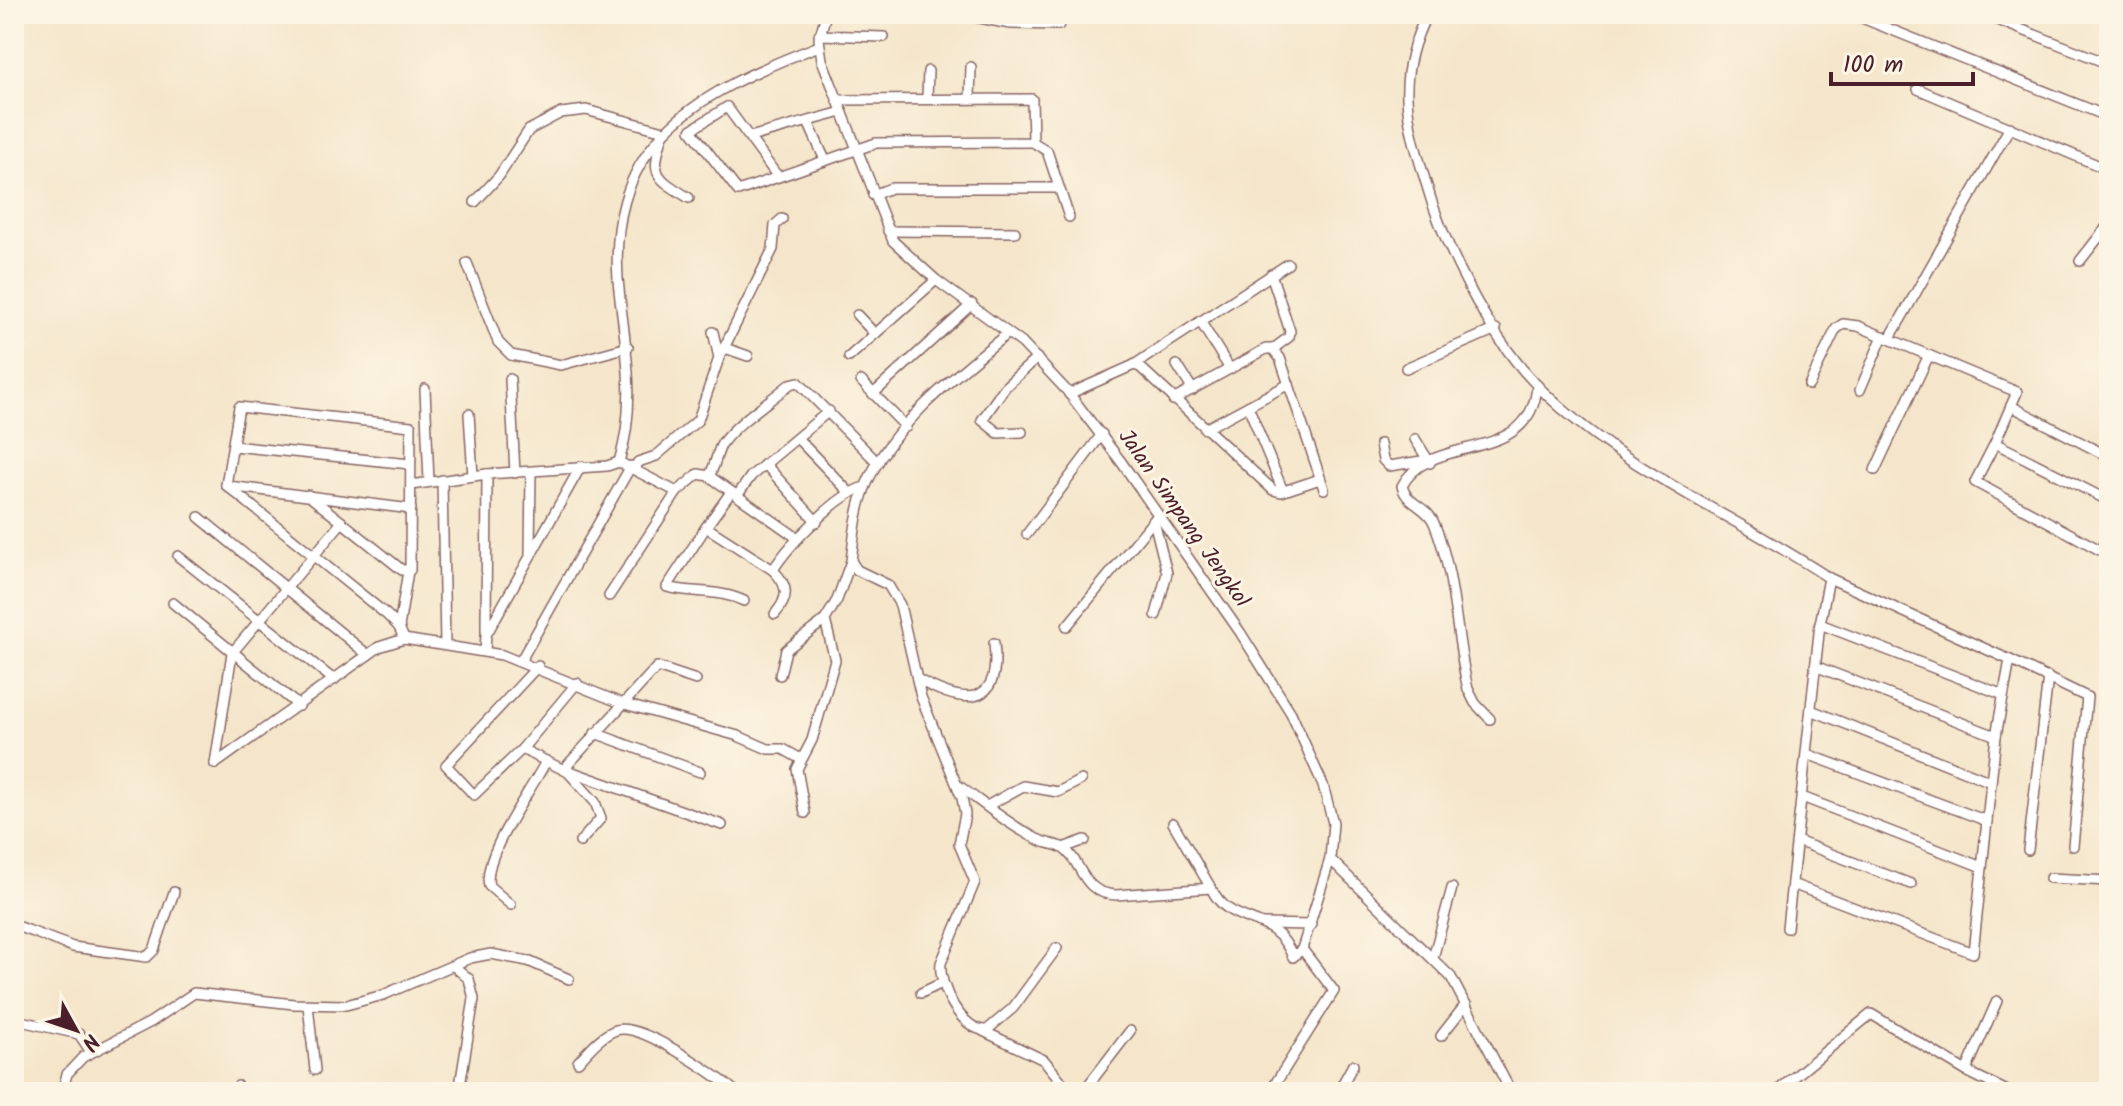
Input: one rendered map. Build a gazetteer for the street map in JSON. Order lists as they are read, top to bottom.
{
  "streets": {
    "street": ["Jalan Simpang Jengkol"]
  },
  "scale_bar": "100 m",
  "north": "bottom right"
}
